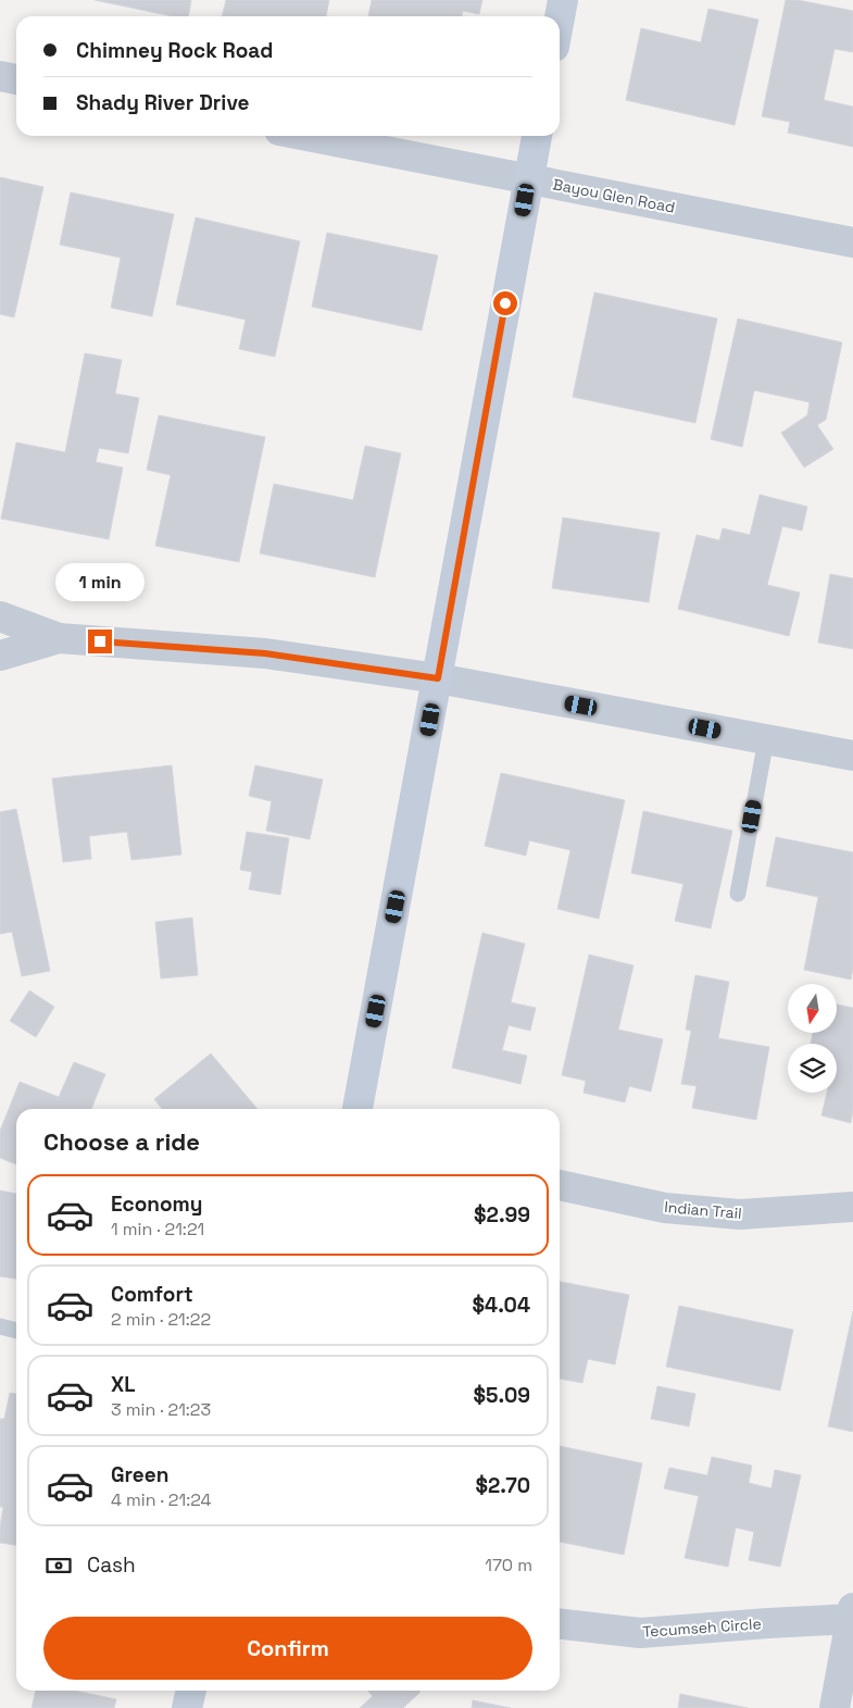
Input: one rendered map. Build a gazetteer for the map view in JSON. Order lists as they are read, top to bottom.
{
  "streets": {
    "street": ["Bayou Glen Road", "Indian Trail", "Tecumseh Circle"]
  },
  "north": "bottom",
  "page": {
    "banner": ["Chimney Rock Road", "Shady River Drive"],
    "bubble": "1 min",
    "heading": "Choose a ride",
    "list": [
      {
        "name": "Economy",
        "note": "1 min · 21:21",
        "value": "$2.99"
      },
      {
        "name": "Comfort",
        "note": "2 min · 21:22",
        "value": "$4.04"
      },
      {
        "name": "XL",
        "note": "3 min · 21:23",
        "value": "$5.09"
      },
      {
        "name": "Green",
        "note": "4 min · 21:24",
        "value": "$2.70"
      }
    ],
    "pay": ["Cash", "170 m"],
    "buttons": "Confirm"
  }
}
